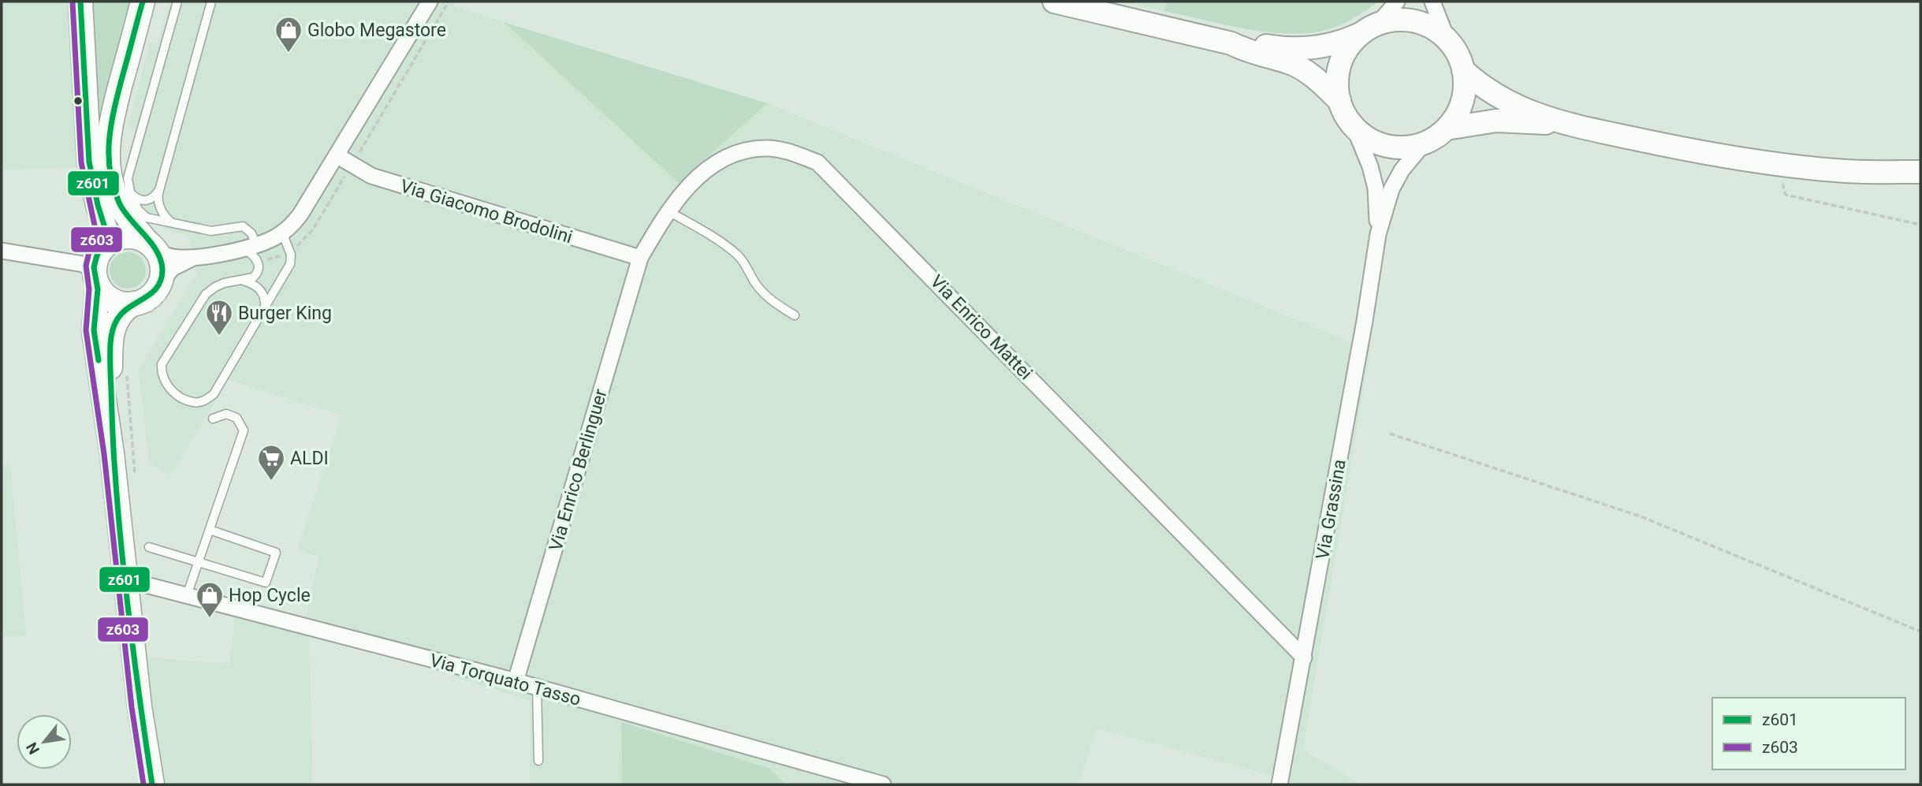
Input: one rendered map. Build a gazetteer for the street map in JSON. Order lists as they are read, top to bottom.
{
  "streets": {
    "street": [
      "Via Giacomo Brodolini",
      "Via Enrico Mattei",
      "Via Enrico Berlinguer",
      "Via Grassina",
      "Via Torquato Tasso"
    ]
  },
  "crossings": [
    ["Via Giacomo Brodolini", "Via Enrico Mattei"],
    ["Via Giacomo Brodolini", "Via Enrico Berlinguer"],
    ["Via Enrico Mattei", "Via Enrico Berlinguer"],
    ["Via Enrico Mattei", "Via Grassina"],
    ["Via Enrico Berlinguer", "Via Torquato Tasso"]
  ],
  "places": {
    "shop": ["Globo Megastore", "Hop Cycle"],
    "restaurant": ["Burger King"],
    "supermarket": ["ALDI"]
  },
  "lines": ["transit line z601", "transit line z603"],
  "legend": ["z601", "z603"],
  "north": "bottom left"
}
